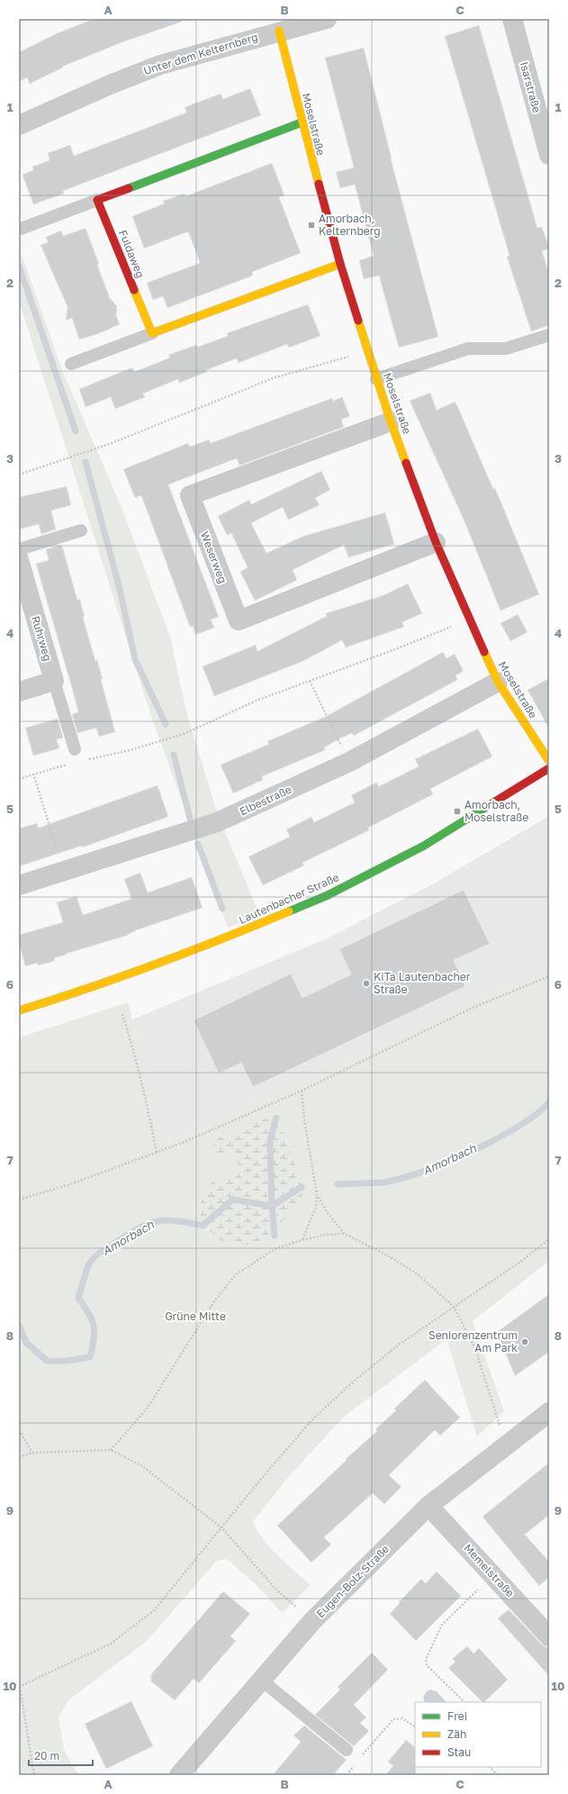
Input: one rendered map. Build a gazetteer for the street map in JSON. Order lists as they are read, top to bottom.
{
  "streets": {
    "street": [
      "Unter dem Kelternberg",
      "Isarstraße",
      "Moselstraße",
      "Fuldaweg",
      "Weserweg",
      "Ruhrweg",
      "Elbestraße",
      "Lautenbacher Straße",
      "Memelstraße",
      "Eugen-Bolz-Straße"
    ]
  },
  "crossings": [
    ["Unter dem Kelternberg", "Moselstraße"],
    ["Moselstraße", "Weserweg"],
    ["Moselstraße", "Elbestraße"],
    ["Memelstraße", "Eugen-Bolz-Straße"]
  ],
  "water": ["Amorbach"],
  "parks": ["Grüne Mitte"],
  "places": {
    "transit": ["Amorbach, Kelternberg", "Amorbach, Moselstraße"],
    "other": ["KiTa Lautenbacher Straße", "Seniorenzentrum Am Park"]
  },
  "legend": ["Frei", "Zäh", "Stau"],
  "scale_bar": "20 m",
  "grid": {
    "columns": ["A", "B", "C"],
    "rows": [
      "1",
      "2",
      "3",
      "4",
      "5",
      "6",
      "7",
      "8",
      "9",
      "10"
    ]
  }
}
